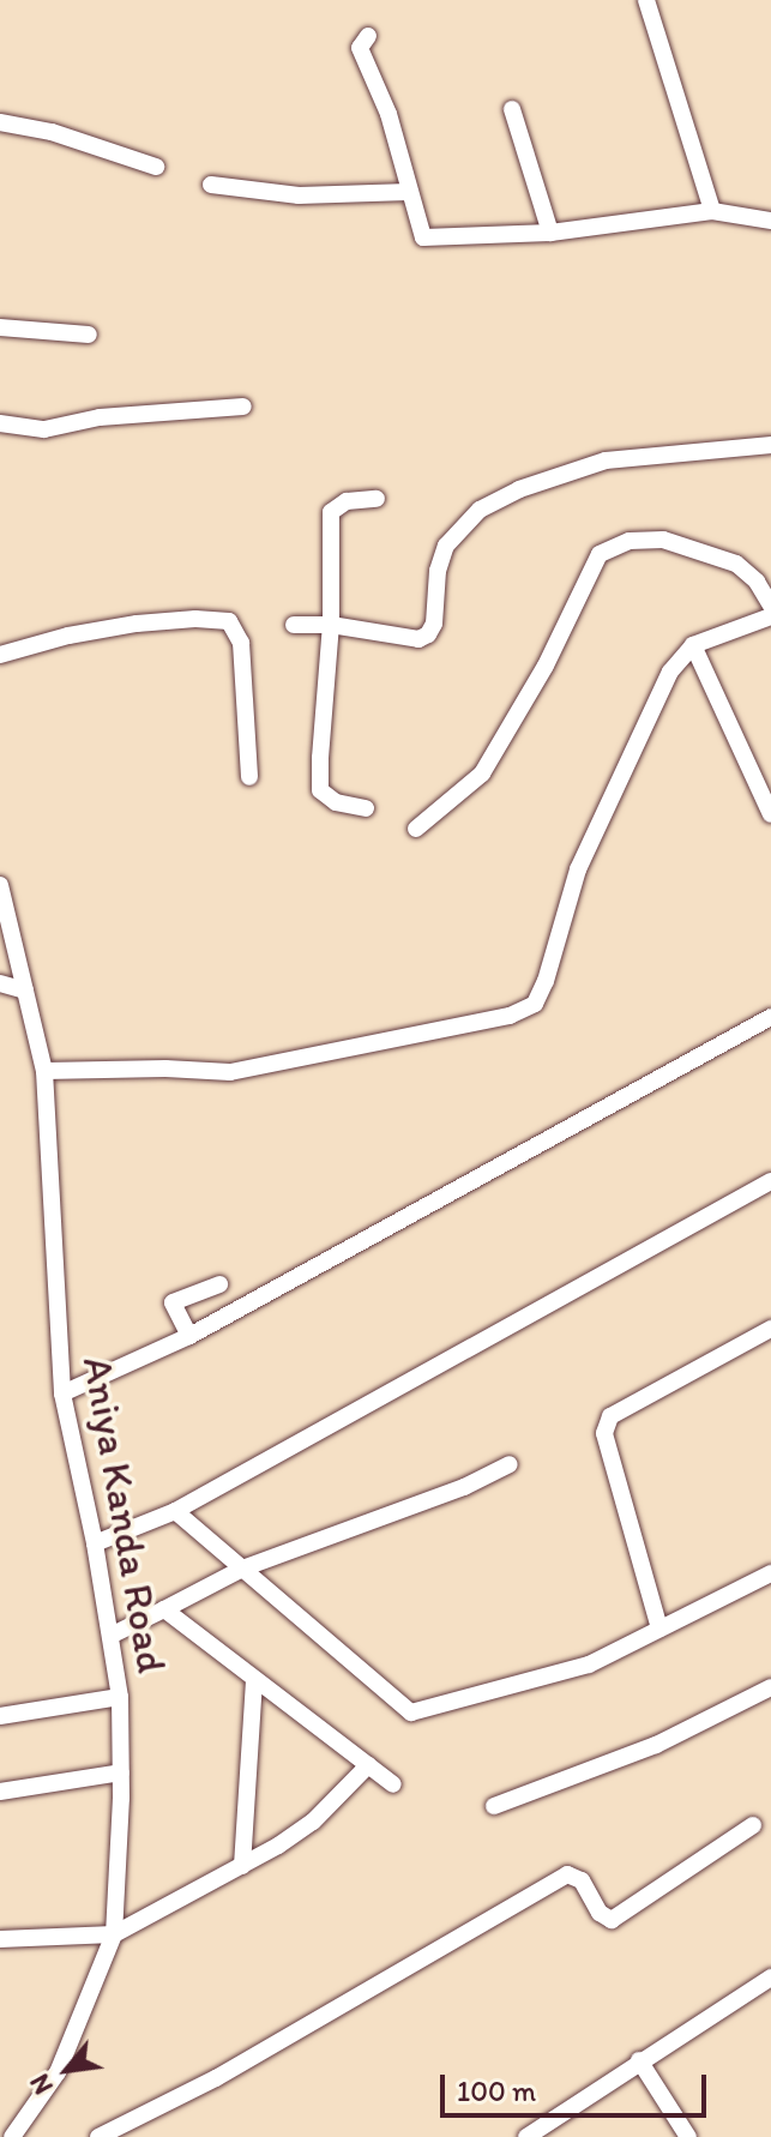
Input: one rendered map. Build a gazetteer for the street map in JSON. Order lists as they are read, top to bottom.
{
  "streets": {
    "street": ["Aniya Kanda Road"]
  },
  "scale_bar": "100 m",
  "north": "bottom left"
}
